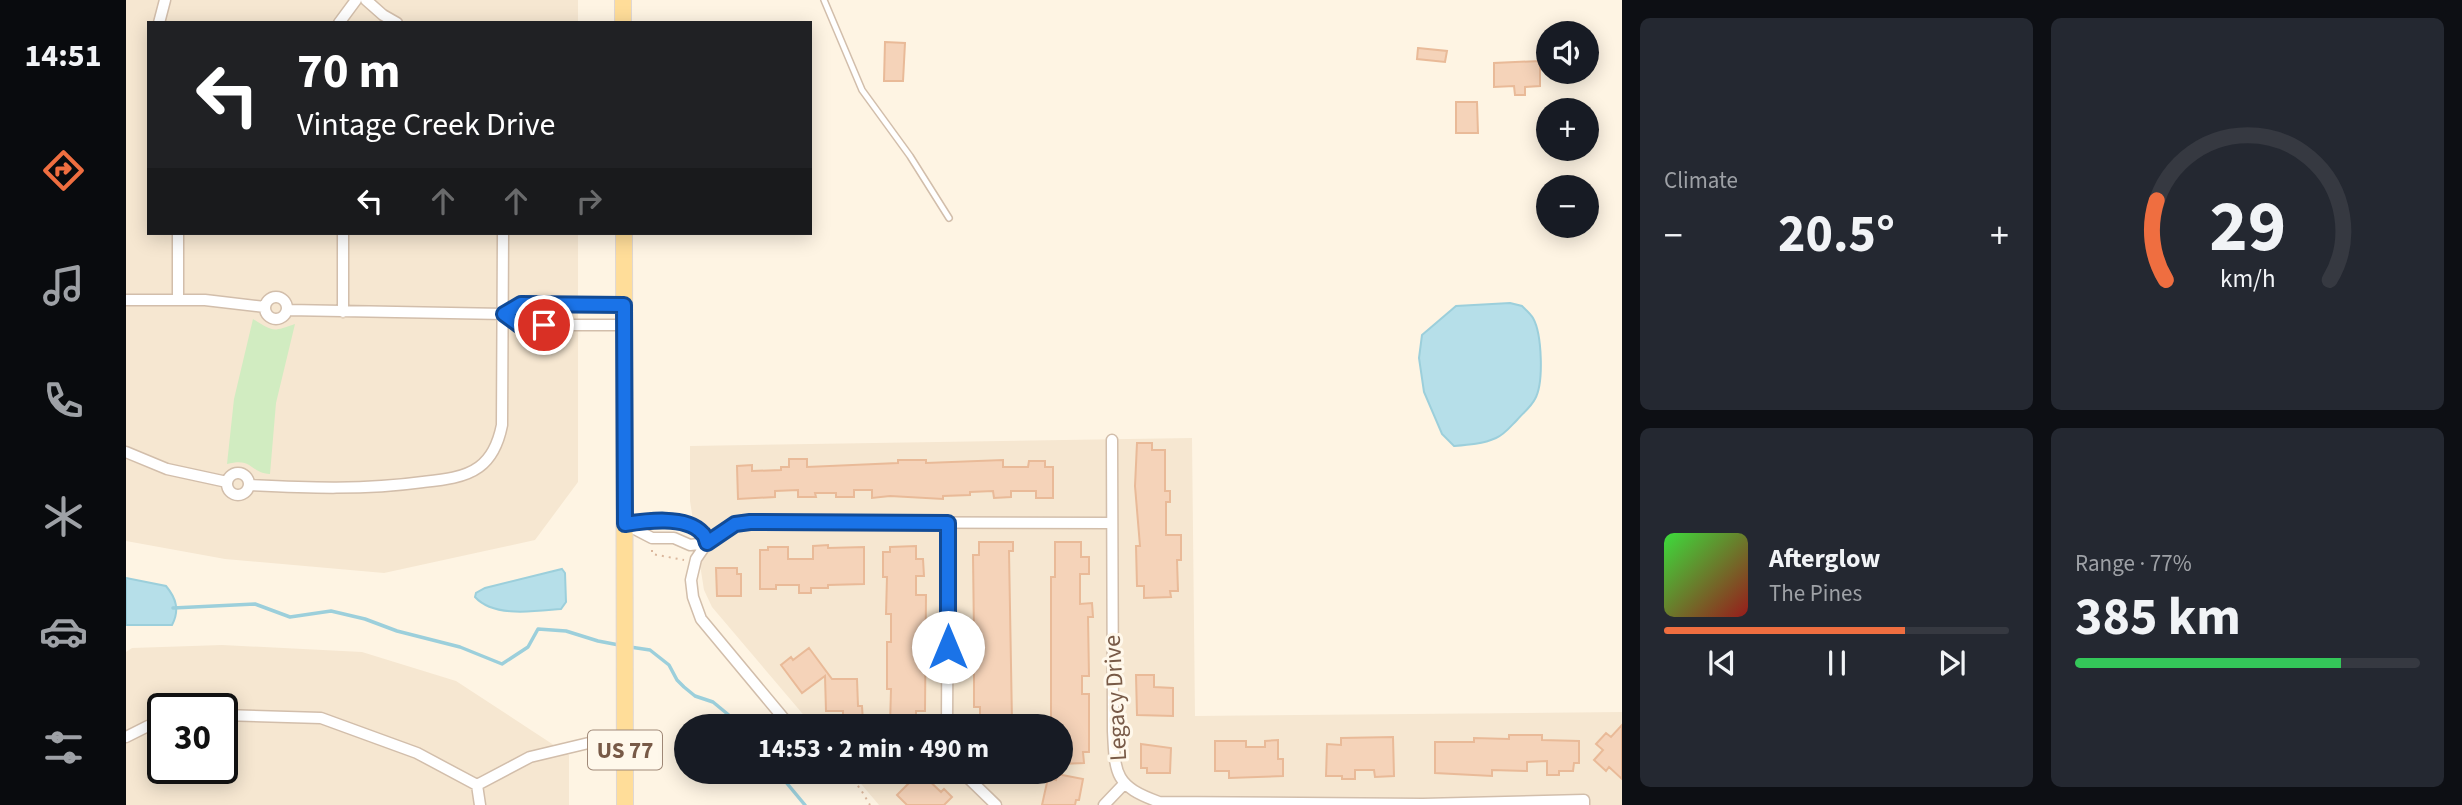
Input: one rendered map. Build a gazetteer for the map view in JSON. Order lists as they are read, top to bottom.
{
  "streets": {
    "main road": ["US 77"],
    "street": ["Legacy Drive"]
  },
  "page": {
    "tabs": "14:51",
    "tile": [
      "Climate",
      ["Range · 77%", "385 km"]
    ],
    "map_buttons": ["+", "−"],
    "turn": ["70 m", "Vintage Creek Drive"],
    "heat": ["−", "20.5°", "+"],
    "song": ["Afterglow", "The Pines"],
    "limit": "30",
    "trip": "14:53 · 2 min · 490 m",
    "gauge": ["29", "km/h"]
  }
}
